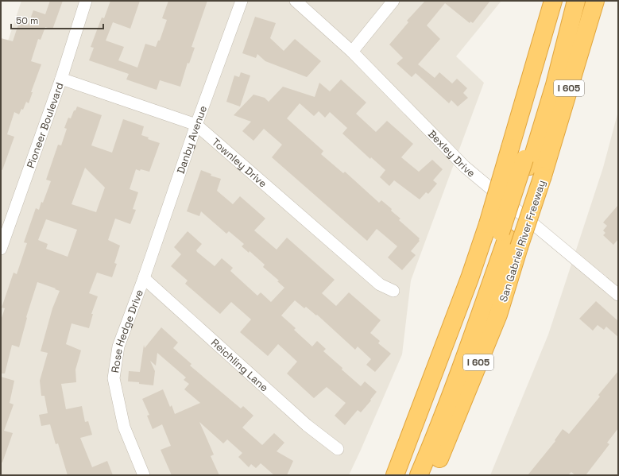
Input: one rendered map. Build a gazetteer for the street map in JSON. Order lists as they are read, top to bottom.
{
  "streets": {
    "highway": ["I 605", "San Gabriel River Freeway"],
    "street": [
      "Pioneer Boulevard",
      "Danby Avenue",
      "Bexley Drive",
      "Townley Drive",
      "Rose Hedge Drive",
      "Reichling Lane"
    ]
  },
  "crossings": [
    ["Pioneer Boulevard", "Townley Drive"],
    ["Danby Avenue", "Townley Drive"],
    ["Danby Avenue", "Rose Hedge Drive"],
    ["Danby Avenue", "Reichling Lane"],
    ["Rose Hedge Drive", "Reichling Lane"]
  ],
  "scale_bar": "50 m"
}
